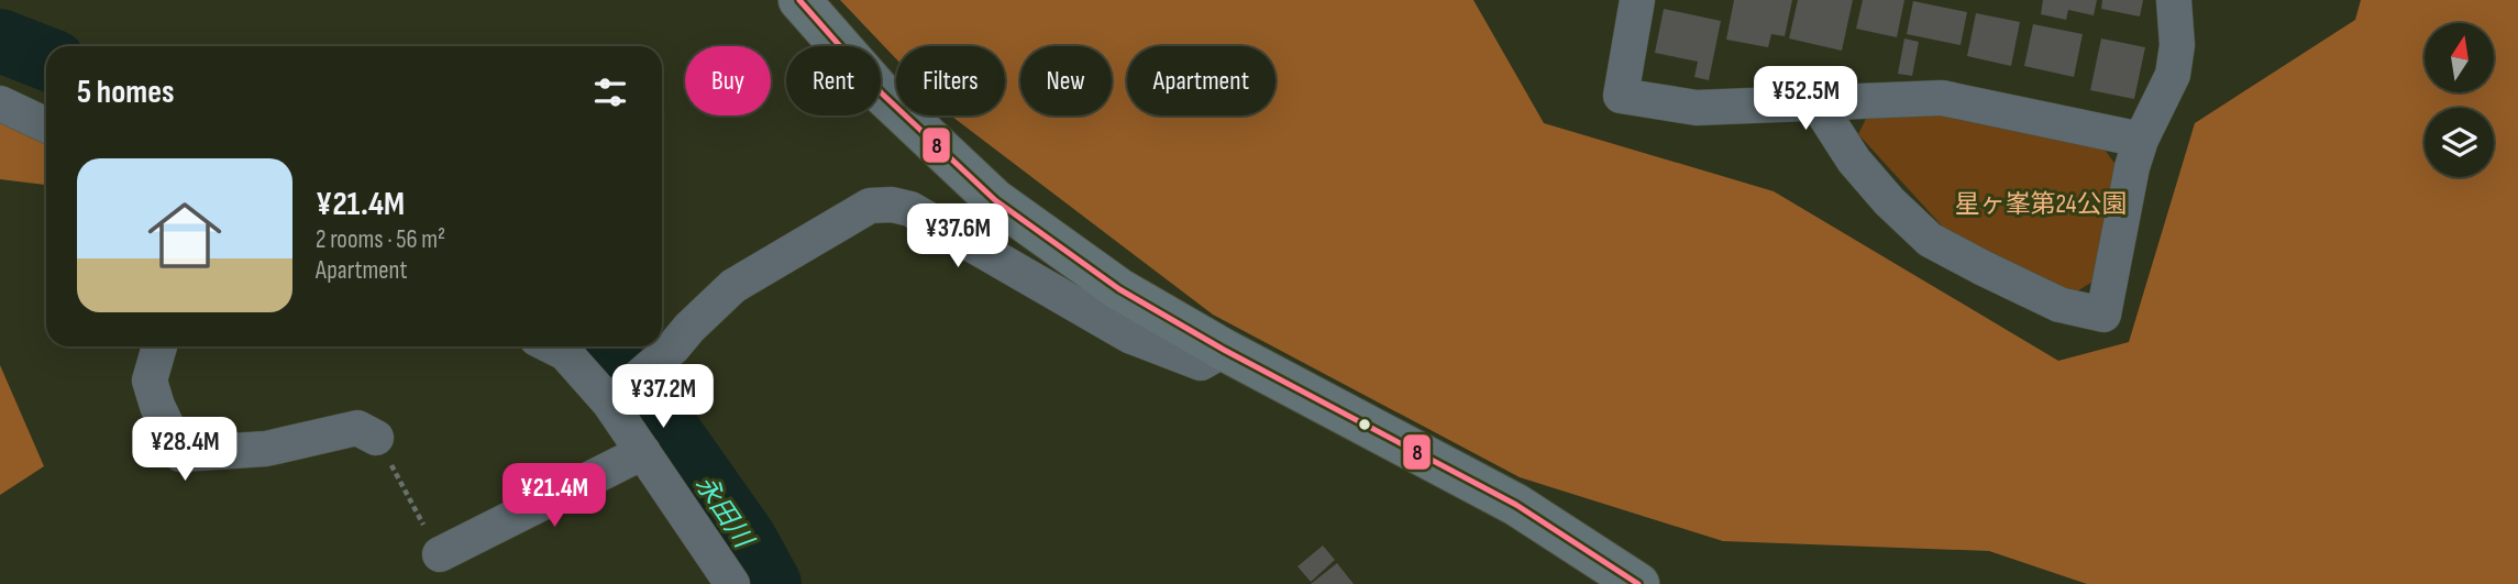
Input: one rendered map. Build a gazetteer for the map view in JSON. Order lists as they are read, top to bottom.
{
  "water": ["永田川"],
  "parks": ["星ヶ峯第24公園"],
  "lines": ["transit line 8"],
  "north": "top",
  "page": {
    "chip": [
      "Buy",
      "Rent",
      "Filters",
      "New",
      "Apartment"
    ],
    "heading": "5 homes",
    "price": [
      "¥52.5M",
      "¥37.6M",
      "¥37.2M",
      "¥28.4M",
      "¥21.4M"
    ],
    "list": [
      {
        "name": "¥21.4M",
        "note": "2 rooms · 56 m² · Apartment"
      }
    ]
  }
}
